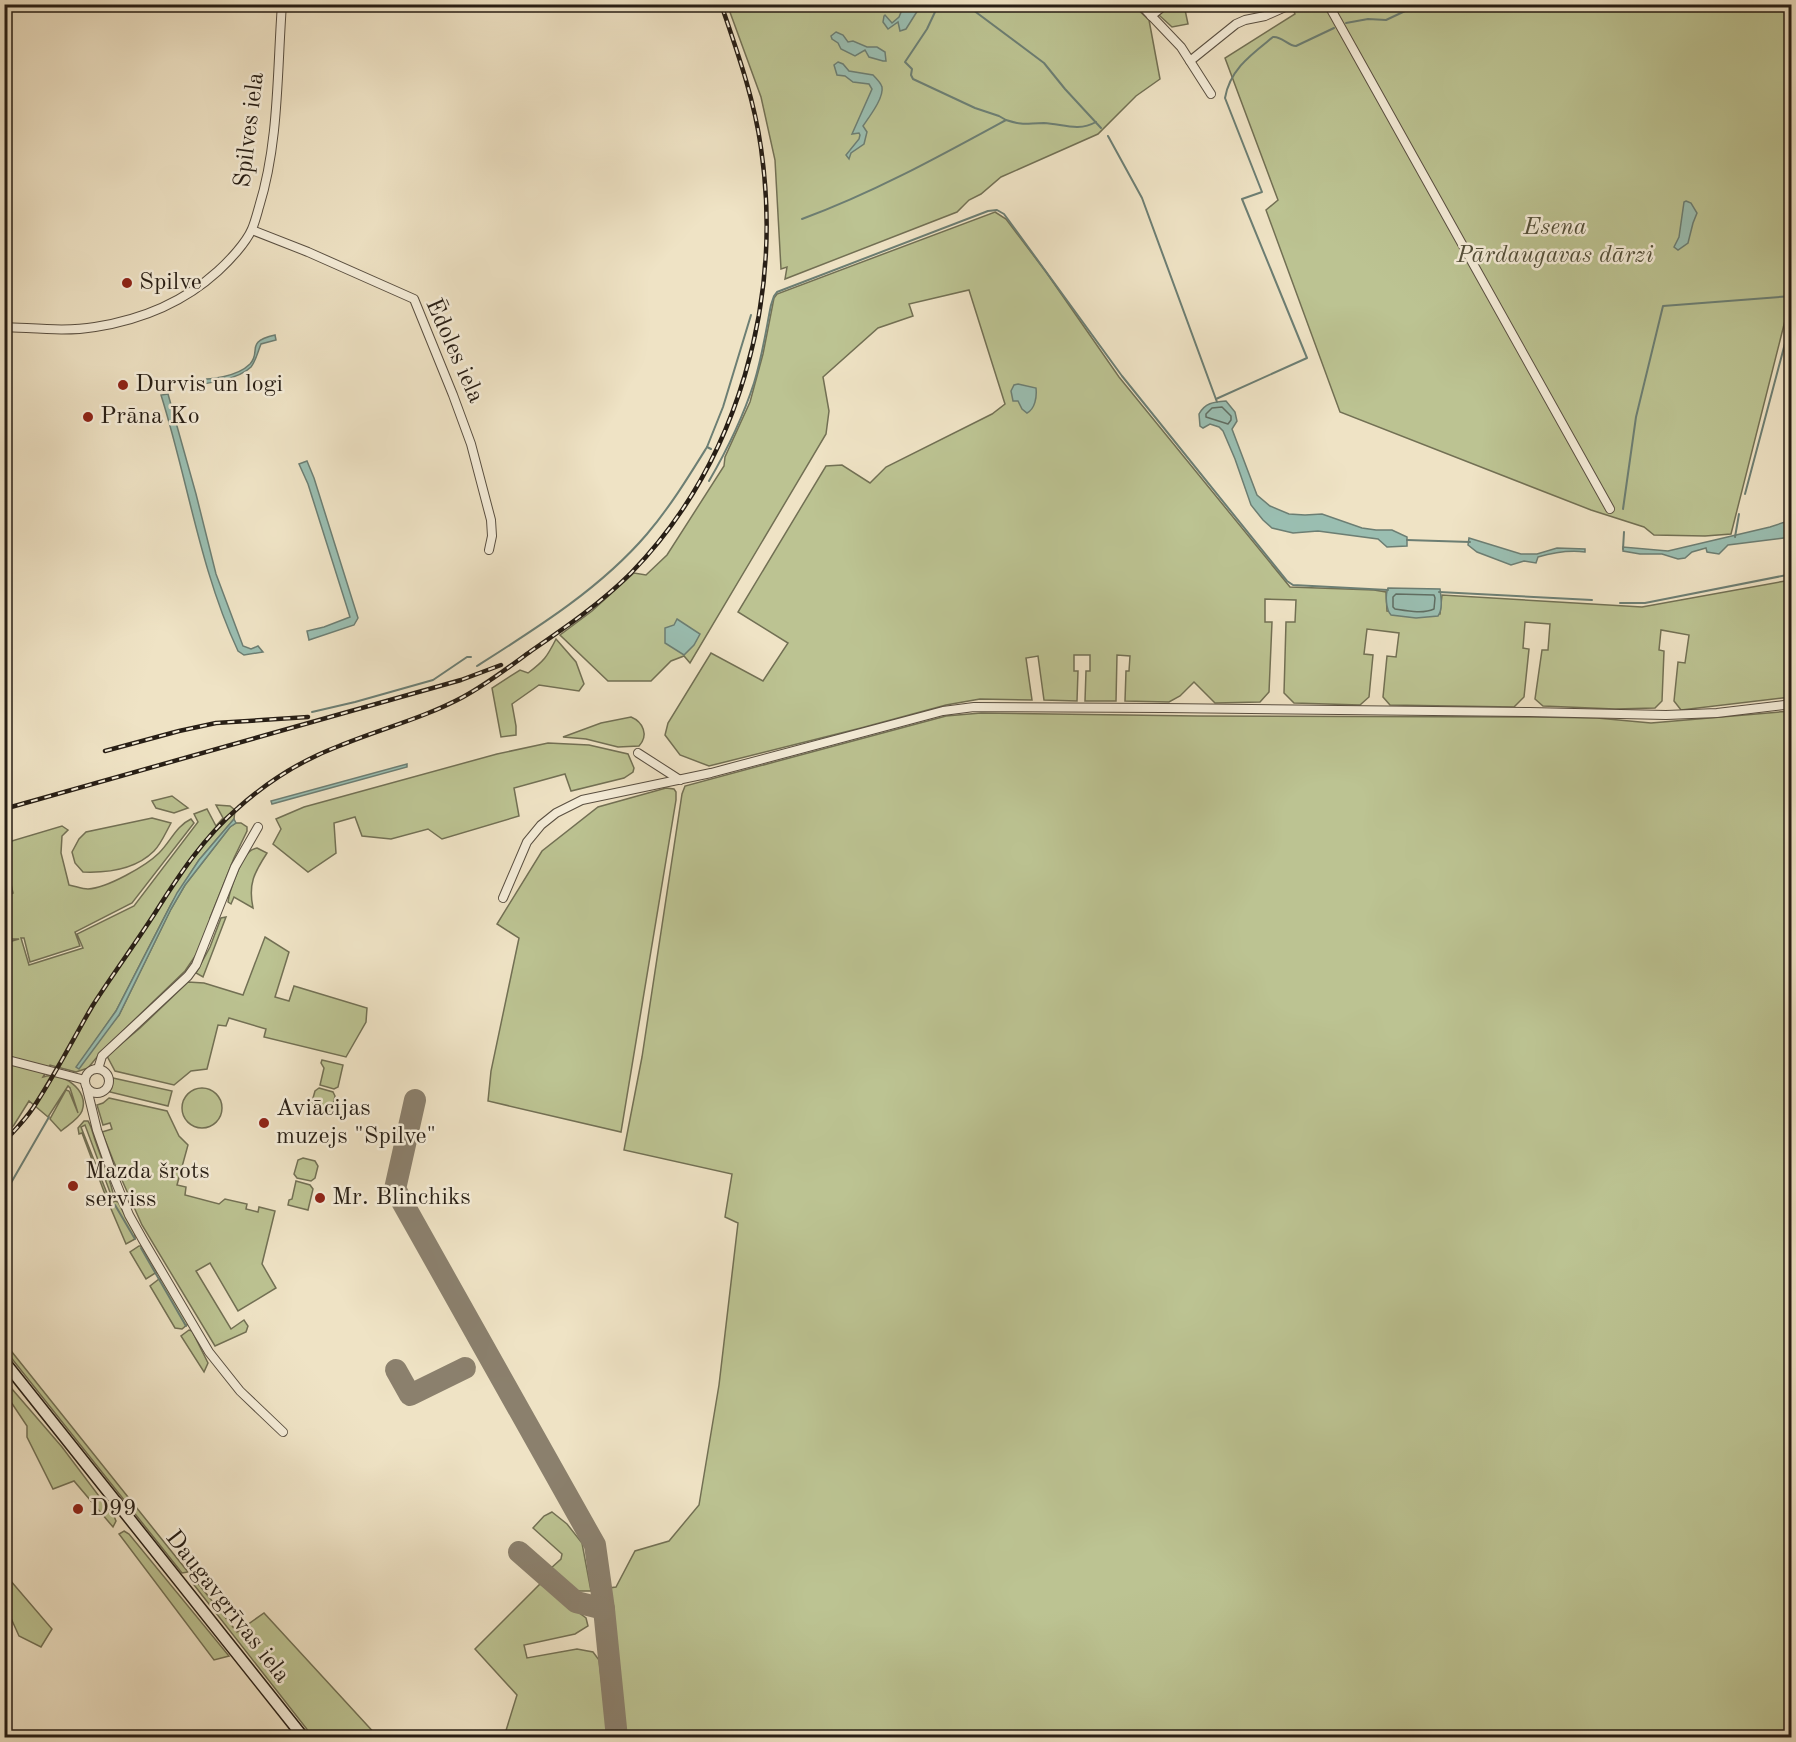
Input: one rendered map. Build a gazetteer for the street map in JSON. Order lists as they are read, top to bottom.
{
  "streets": {
    "main road": ["Daugavgrīvas iela"],
    "street": ["Spilves iela", "Ēdoles iela"]
  },
  "crossings": [
    ["Spilves iela", "Ēdoles iela"]
  ],
  "parks": ["Esena Pārdaugavas dārzi"],
  "places": [
    "Spilve",
    "Durvis un logi",
    "Prāna Ko",
    "Aviācijas muzejs \"Spilve\"",
    "Mazda šrots serviss",
    "Mr. Blinchiks",
    "D99"
  ]
}
